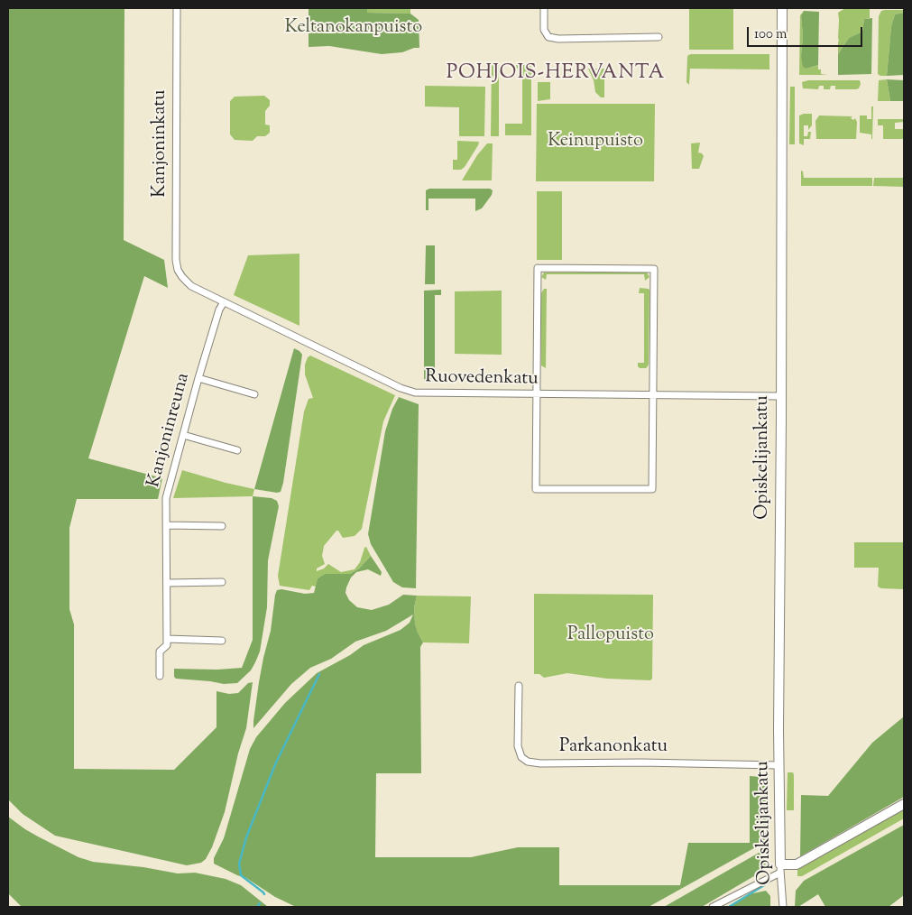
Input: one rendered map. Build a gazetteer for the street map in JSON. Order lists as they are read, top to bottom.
{
  "streets": {
    "main road": ["Opiskelijankatu"],
    "street": [
      "Kanjoninkatu",
      "Ruovedenkatu",
      "Kanjoninreuna",
      "Parkanonkatu"
    ]
  },
  "crossings": [
    ["Kanjoninkatu", "Ruovedenkatu"],
    ["Ruovedenkatu", "Kanjoninreuna"],
    ["Ruovedenkatu", "Opiskelijankatu"],
    ["Opiskelijankatu", "Parkanonkatu"]
  ],
  "districts": ["POHJOIS-HERVANTA"],
  "parks": ["Keltanokanpuisto", "Keinupuisto", "Pallopuisto"],
  "scale_bar": "100 m"
}
